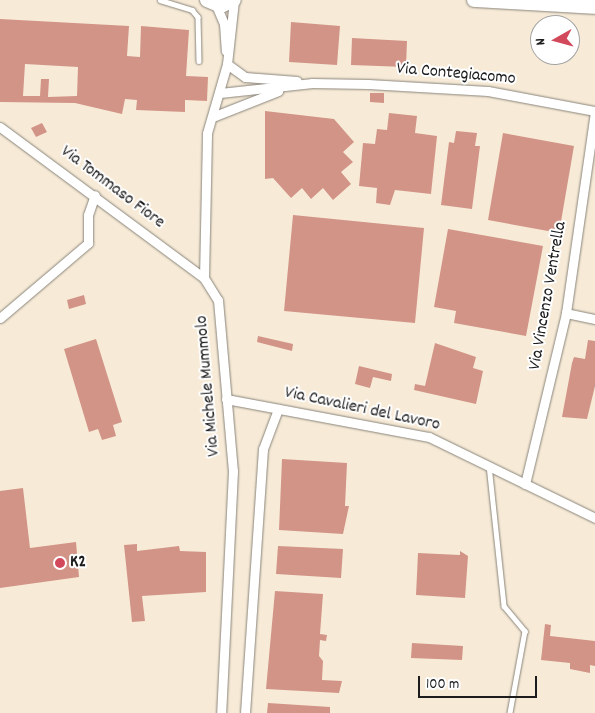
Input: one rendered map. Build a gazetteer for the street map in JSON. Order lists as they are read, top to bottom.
{
  "streets": {
    "street": [
      "Via Contegiacomo",
      "Via Tommaso Fiore",
      "Via Vincenzo Ventrella",
      "Via Michele Mummolo",
      "Via Cavalieri del Lavoro"
    ]
  },
  "crossings": [
    ["Via Contegiacomo", "Via Vincenzo Ventrella"],
    ["Via Tommaso Fiore", "Via Michele Mummolo"],
    ["Via Vincenzo Ventrella", "Via Cavalieri del Lavoro"],
    ["Via Michele Mummolo", "Via Cavalieri del Lavoro"]
  ],
  "places": ["K2"],
  "scale_bar": "100 m",
  "north": "left"
}
